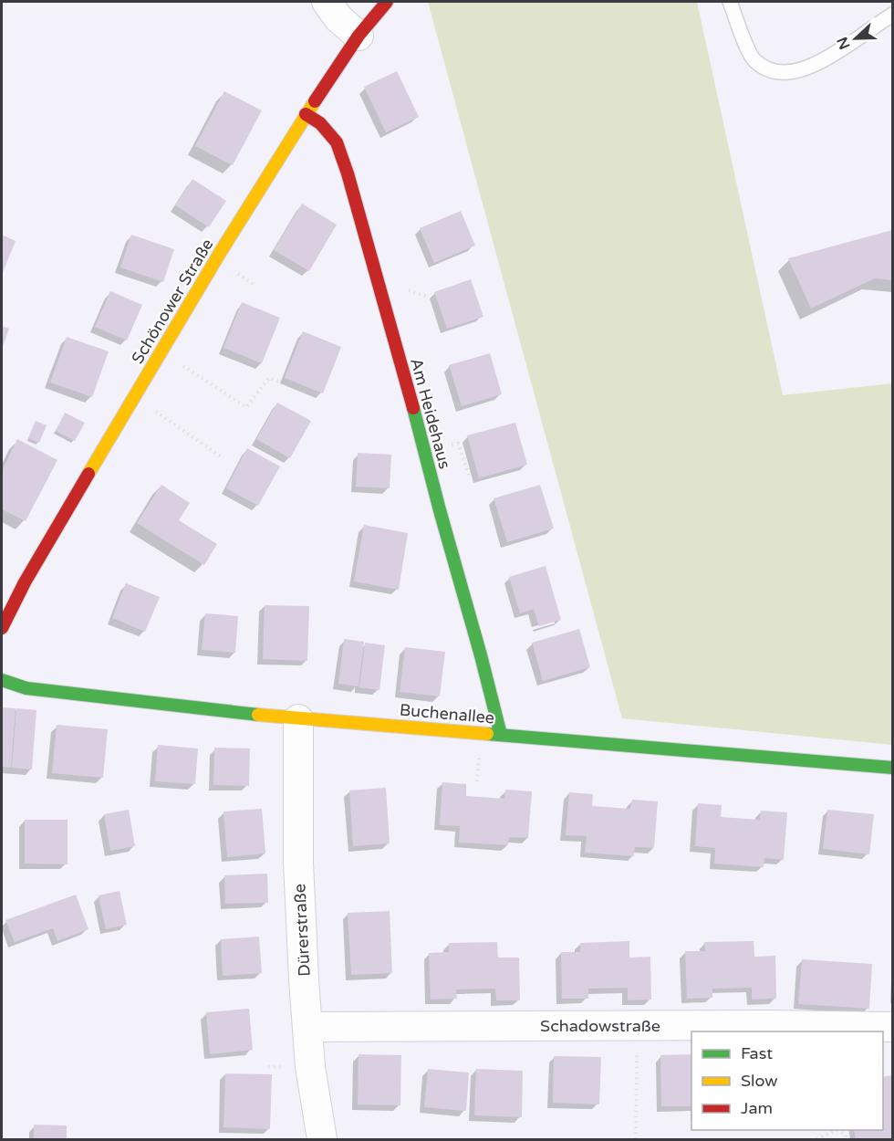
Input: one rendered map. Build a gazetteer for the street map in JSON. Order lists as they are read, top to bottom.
{
  "streets": {
    "street": [
      "Schönower Straße",
      "Am Heidehaus",
      "Buchenallee",
      "Dürerstraße",
      "Schadowstraße"
    ]
  },
  "crossings": [
    ["Schönower Straße", "Am Heidehaus"],
    ["Am Heidehaus", "Buchenallee"],
    ["Buchenallee", "Dürerstraße"],
    ["Dürerstraße", "Schadowstraße"]
  ],
  "legend": ["Fast", "Slow", "Jam"],
  "north": "left"
}
